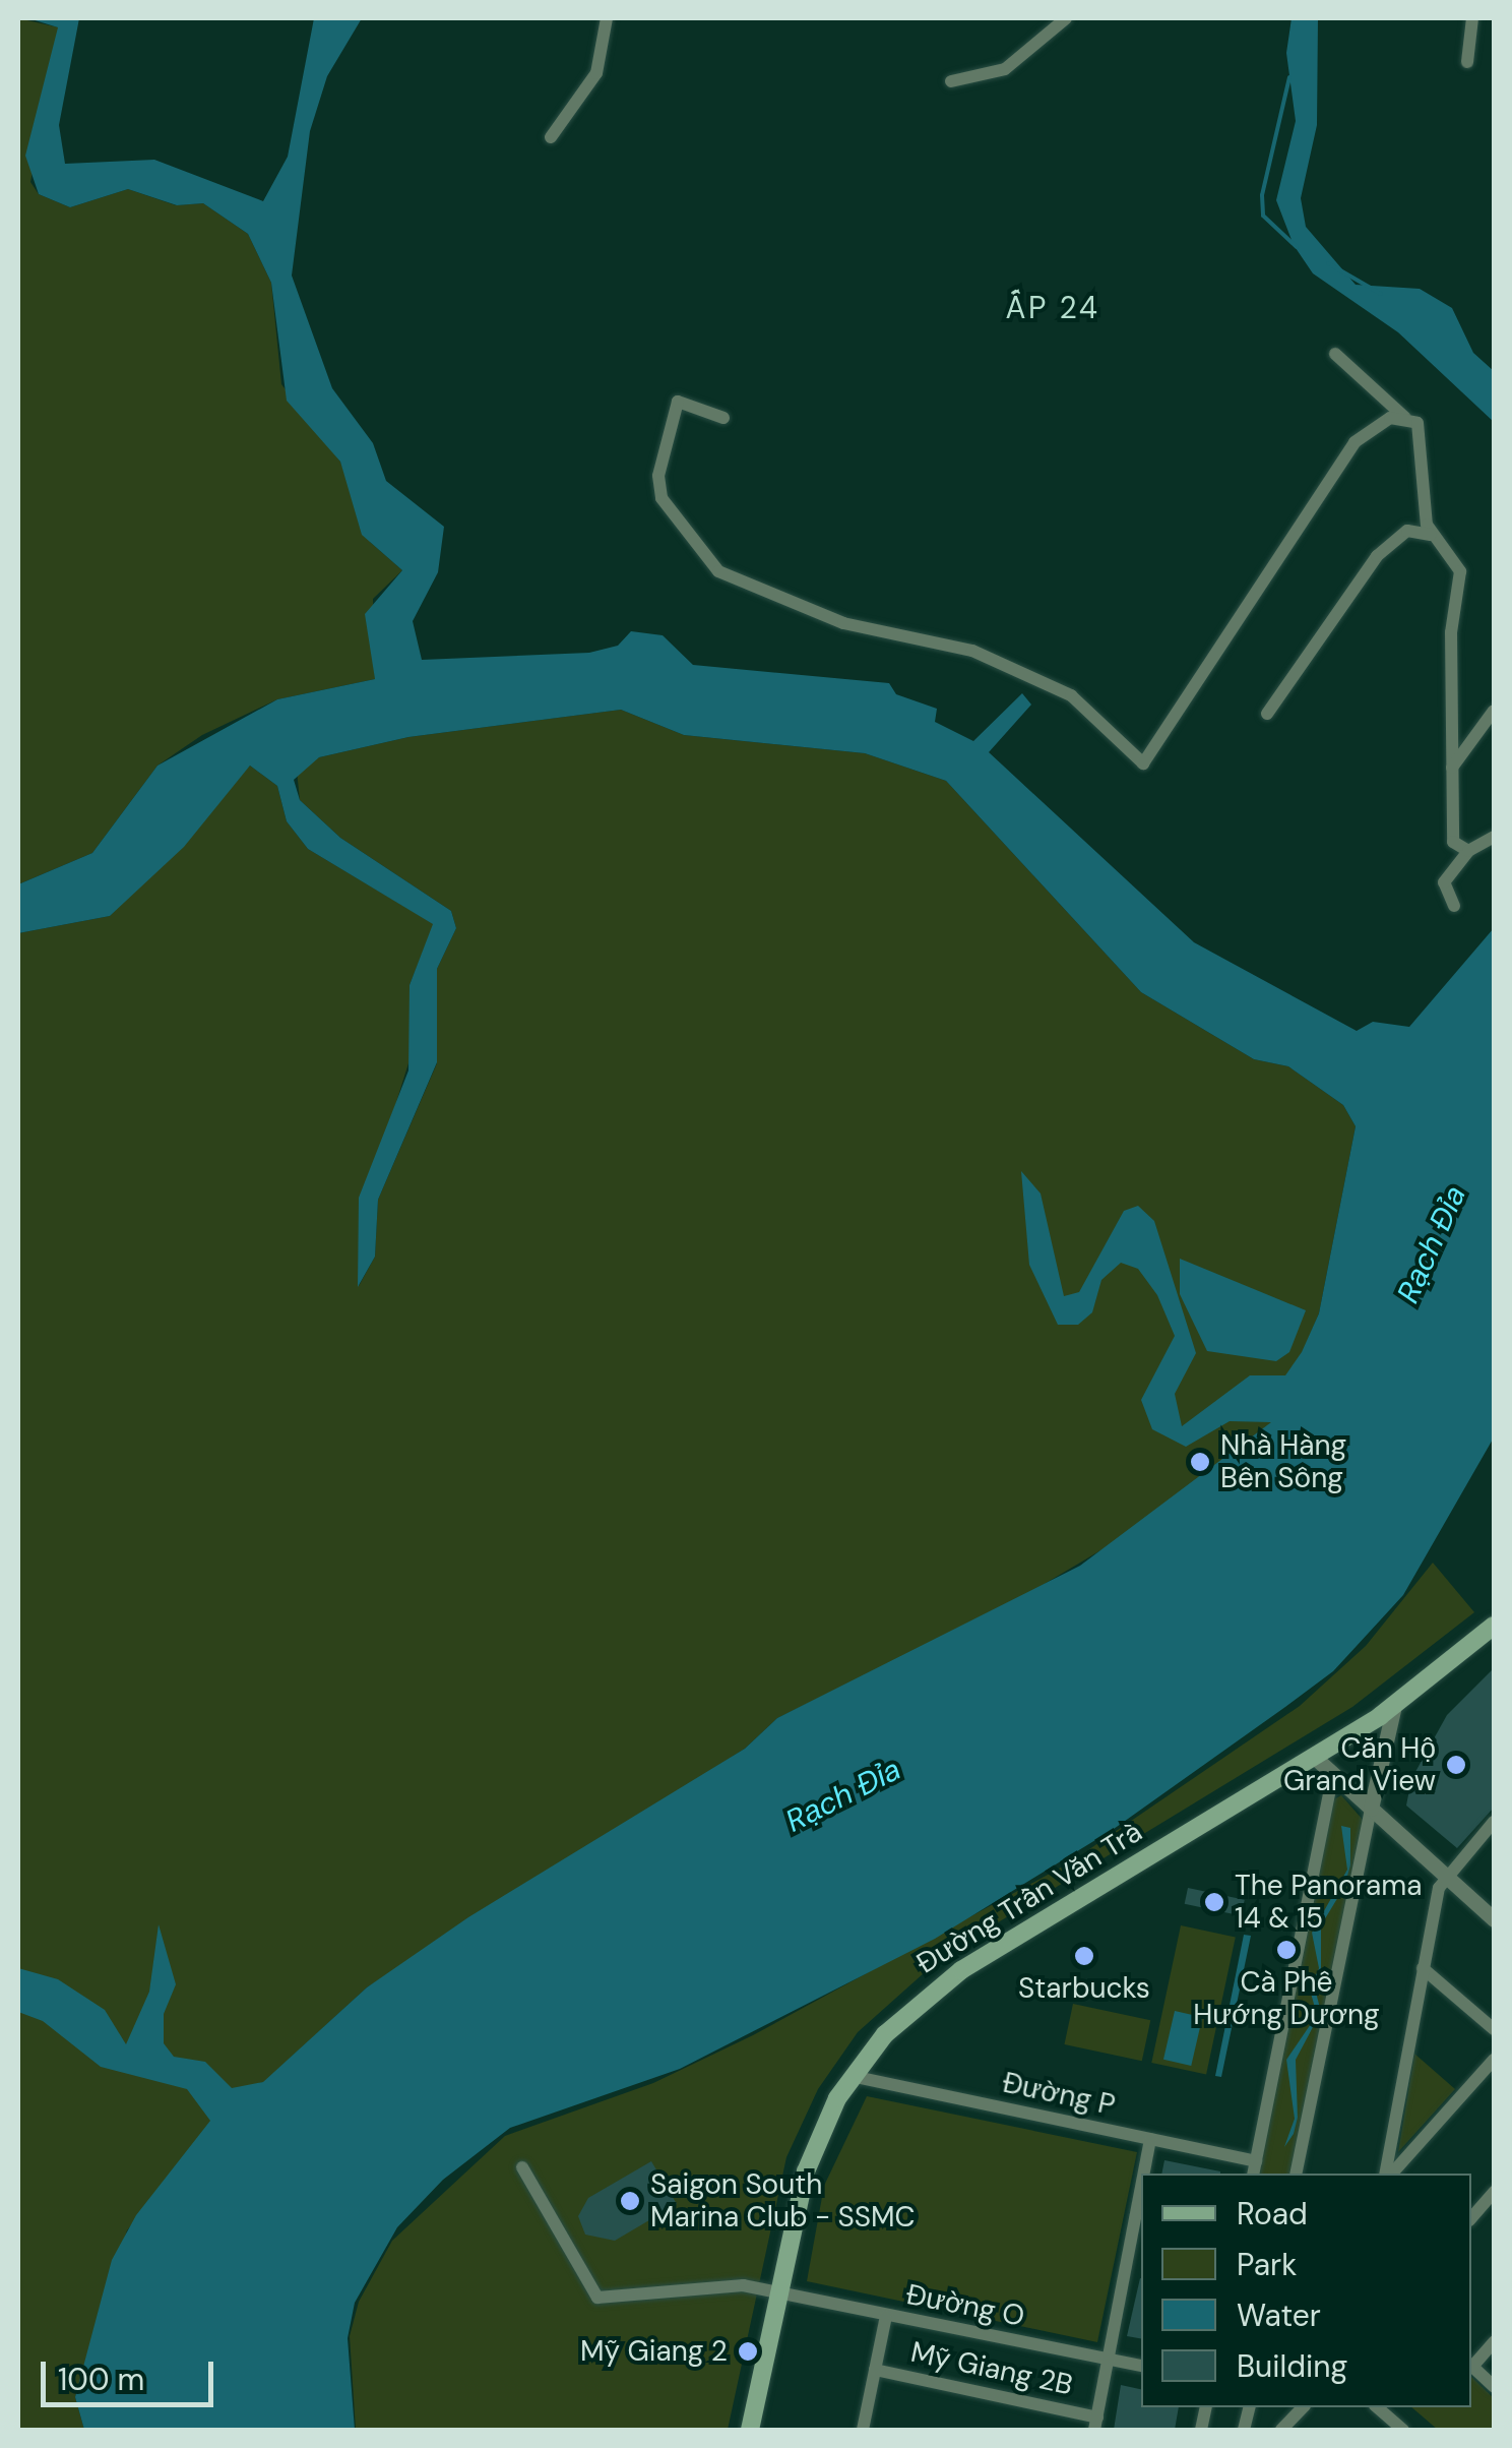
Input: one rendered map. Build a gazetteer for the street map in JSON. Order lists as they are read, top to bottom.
{
  "streets": {
    "main road": ["Đường Trần Văn Trà"],
    "street": ["Đường P", "Đường O", "Mỹ Giang 2B"]
  },
  "crossings": [
    ["Đường Trần Văn Trà", "Đường P"],
    ["Đường Trần Văn Trà", "Đường O"]
  ],
  "districts": ["ẤP 24"],
  "water": ["Rạch Đỉa"],
  "places": [
    "Nhà Hàng Bên Sông",
    "Căn Hộ Grand View",
    "The Panorama 14 & 15",
    "Cà Phê Hướng Dương",
    "Starbucks",
    "Saigon South Marina Club - SSMC",
    "Mỹ Giang 2"
  ],
  "legend": [
    "Road",
    "Park",
    "Water",
    "Building"
  ],
  "scale_bar": "100 m"
}
